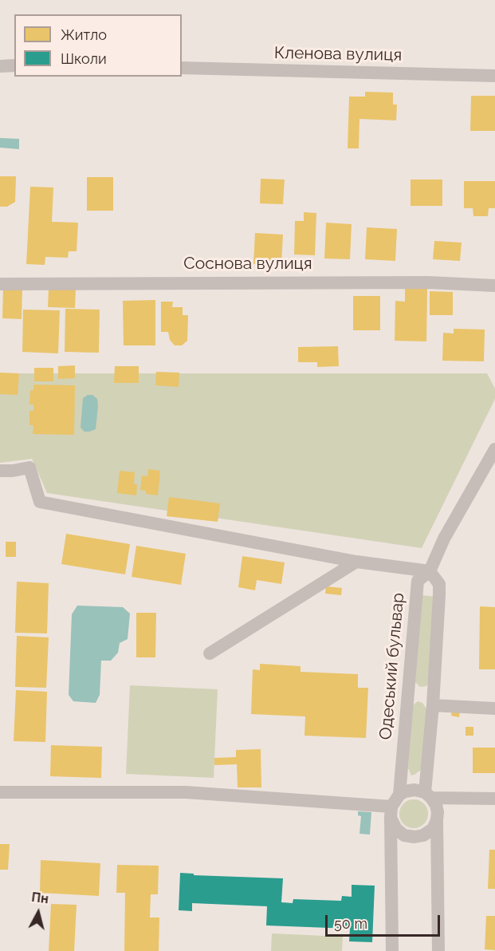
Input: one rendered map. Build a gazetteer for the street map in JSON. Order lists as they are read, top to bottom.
{
  "streets": {
    "street": ["Кленова вулиця", "Соснова вулиця", "Одеський бульвар"]
  },
  "legend": ["Житло", "Школи"],
  "scale_bar": "50 m",
  "north": "top"
}
